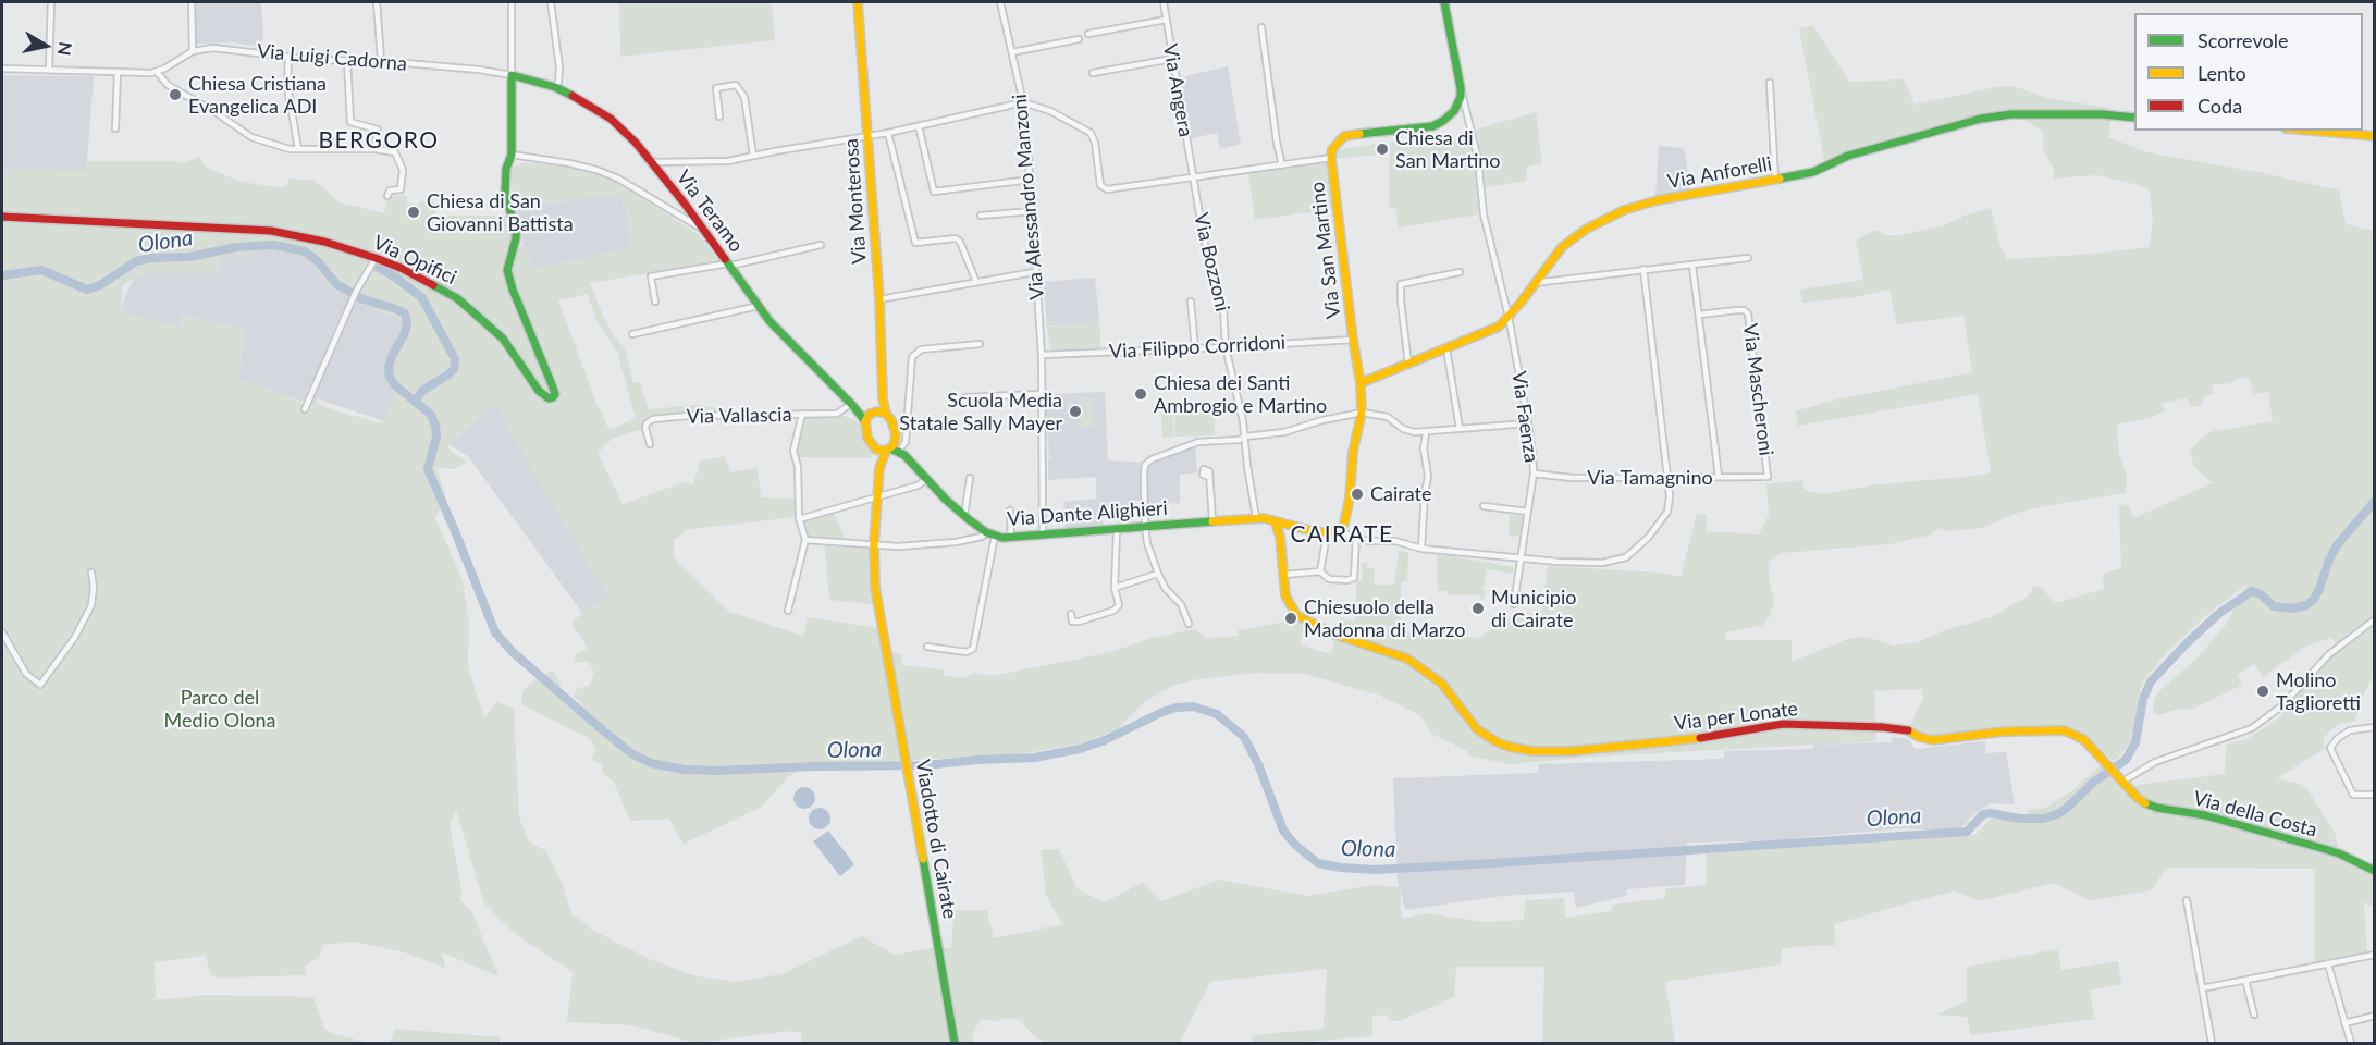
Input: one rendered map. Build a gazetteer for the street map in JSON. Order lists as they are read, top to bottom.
{
  "streets": {
    "street": [
      "Via Luigi Cadorna",
      "Via Angera",
      "Via Anforelli",
      "Via Alessandro Manzoni",
      "Via Monterosa",
      "Via Teramo",
      "Via San Martino",
      "Via Opifici",
      "Via Bozzoni",
      "Via Filippo Corridoni",
      "Via Mascheroni",
      "Via Vallascia",
      "Via Faenza",
      "Via Tamagnino",
      "Via Dante Alighieri",
      "Via per Lonate",
      "Via della Costa",
      "Viadotto di Cairate"
    ]
  },
  "crossings": [
    ["Via Luigi Cadorna", "Via Teramo"],
    ["Via Luigi Cadorna", "Via Opifici"],
    ["Via Angera", "Via Bozzoni"],
    ["Via Anforelli", "Via San Martino"],
    ["Via Anforelli", "Via Faenza"],
    ["Via Alessandro Manzoni", "Via Filippo Corridoni"],
    ["Via Alessandro Manzoni", "Via Dante Alighieri"],
    ["Via Monterosa", "Via Teramo"],
    ["Via Monterosa", "Via Dante Alighieri"],
    ["Via Teramo", "Via Opifici"],
    ["Via Teramo", "Via Vallascia"],
    ["Via Teramo", "Via Dante Alighieri"],
    ["Via San Martino", "Via Filippo Corridoni"],
    ["Via Bozzoni", "Via Filippo Corridoni"],
    ["Via Bozzoni", "Via Dante Alighieri"],
    ["Via Mascheroni", "Via Tamagnino"],
    ["Via Faenza", "Via Tamagnino"],
    ["Via per Lonate", "Via della Costa"]
  ],
  "districts": ["BERGORO", "CAIRATE"],
  "water": ["Olona"],
  "parks": ["Parco del Medio Olona"],
  "places": [
    "Chiesa Cristiana Evangelica ADI",
    "Chiesa di San Martino",
    "Chiesa di San Giovanni Battista",
    "Chiesa dei Santi Ambrogio e Martino",
    "Scuola Media Statale Sally Mayer",
    "Cairate",
    "Municipio di Cairate",
    "Chiesuolo della Madonna di Marzo",
    "Molino Taglioretti"
  ],
  "legend": ["Scorrevole", "Lento", "Coda"],
  "north": "right"
}
